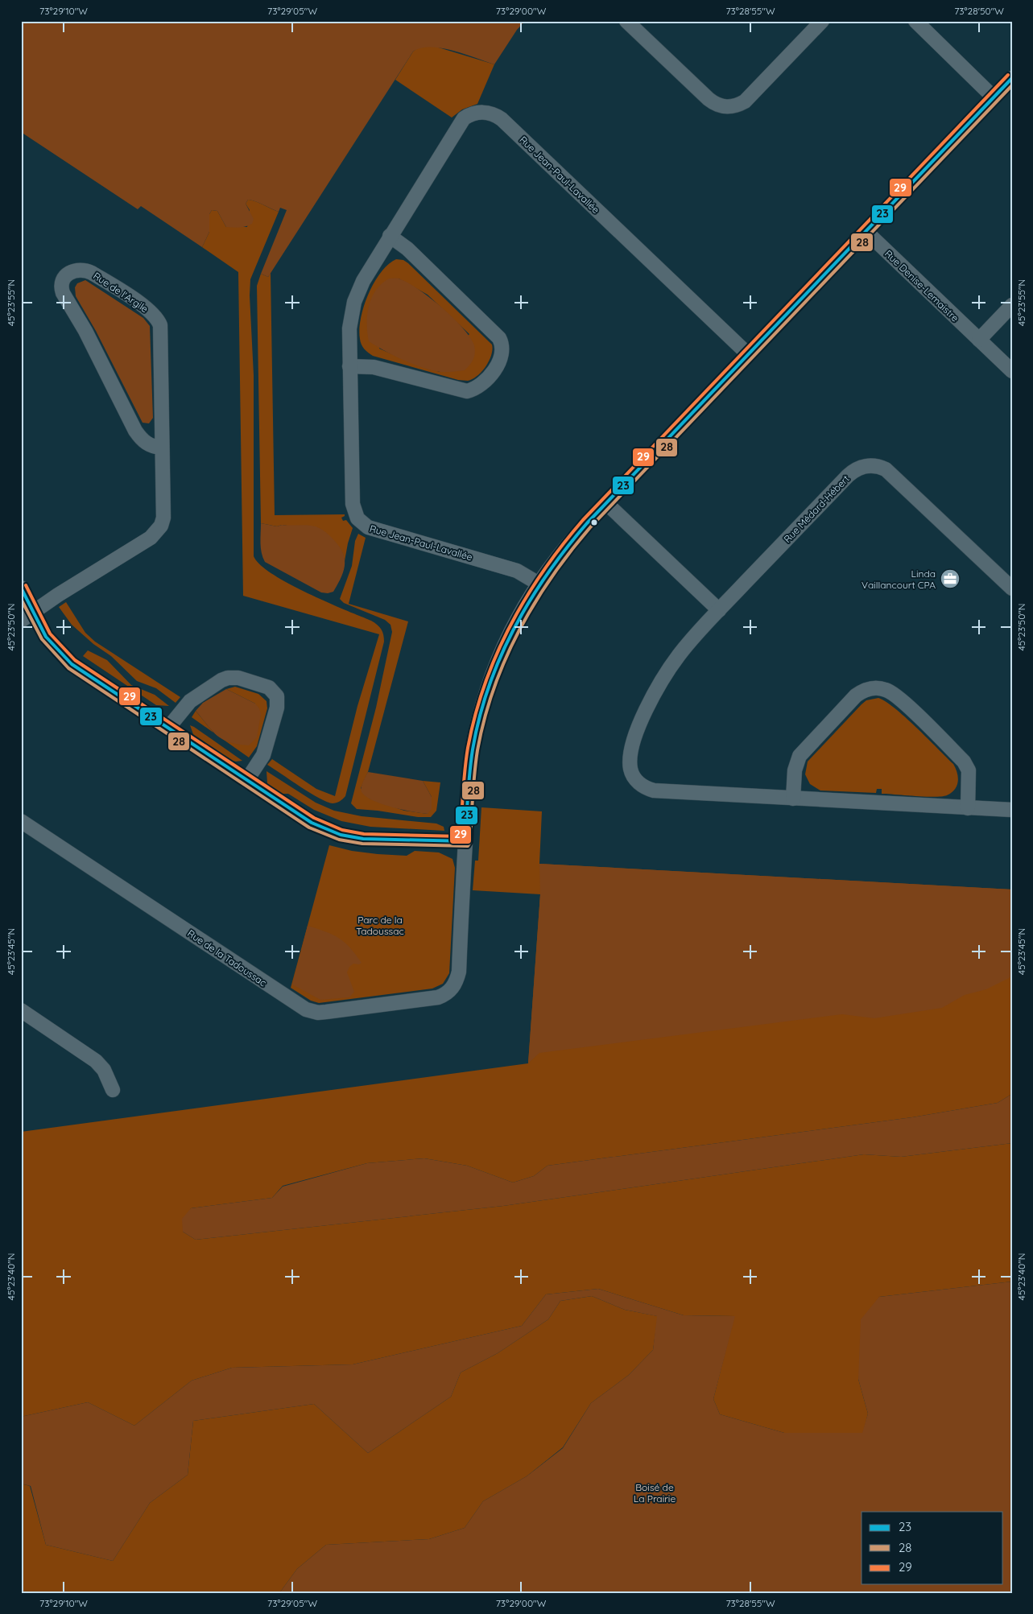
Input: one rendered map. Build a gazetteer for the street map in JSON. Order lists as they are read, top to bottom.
{
  "streets": {
    "street": [
      "Rue Jean-Paul-Lavallée",
      "Rue Denise-Lemaistre",
      "Rue de l'Argile",
      "Rue Médard-Hébert",
      "Rue de la Tadoussac"
    ]
  },
  "parks": ["Parc de la Tadoussac", "Boisé de La Prairie"],
  "places": {
    "office": ["Linda Vaillancourt CPA"]
  },
  "lines": ["transit line 29", "transit line 23", "transit line 28"],
  "legend": ["23", "28", "29"],
  "coordinates": [
    "73°29'10\"W",
    "73°29'05\"W",
    "73°29'00\"W",
    "73°28'55\"W",
    "73°28'50\"W",
    "45°23'55\"N",
    "45°23'50\"N",
    "45°23'45\"N",
    "45°23'40\"N"
  ]
}
